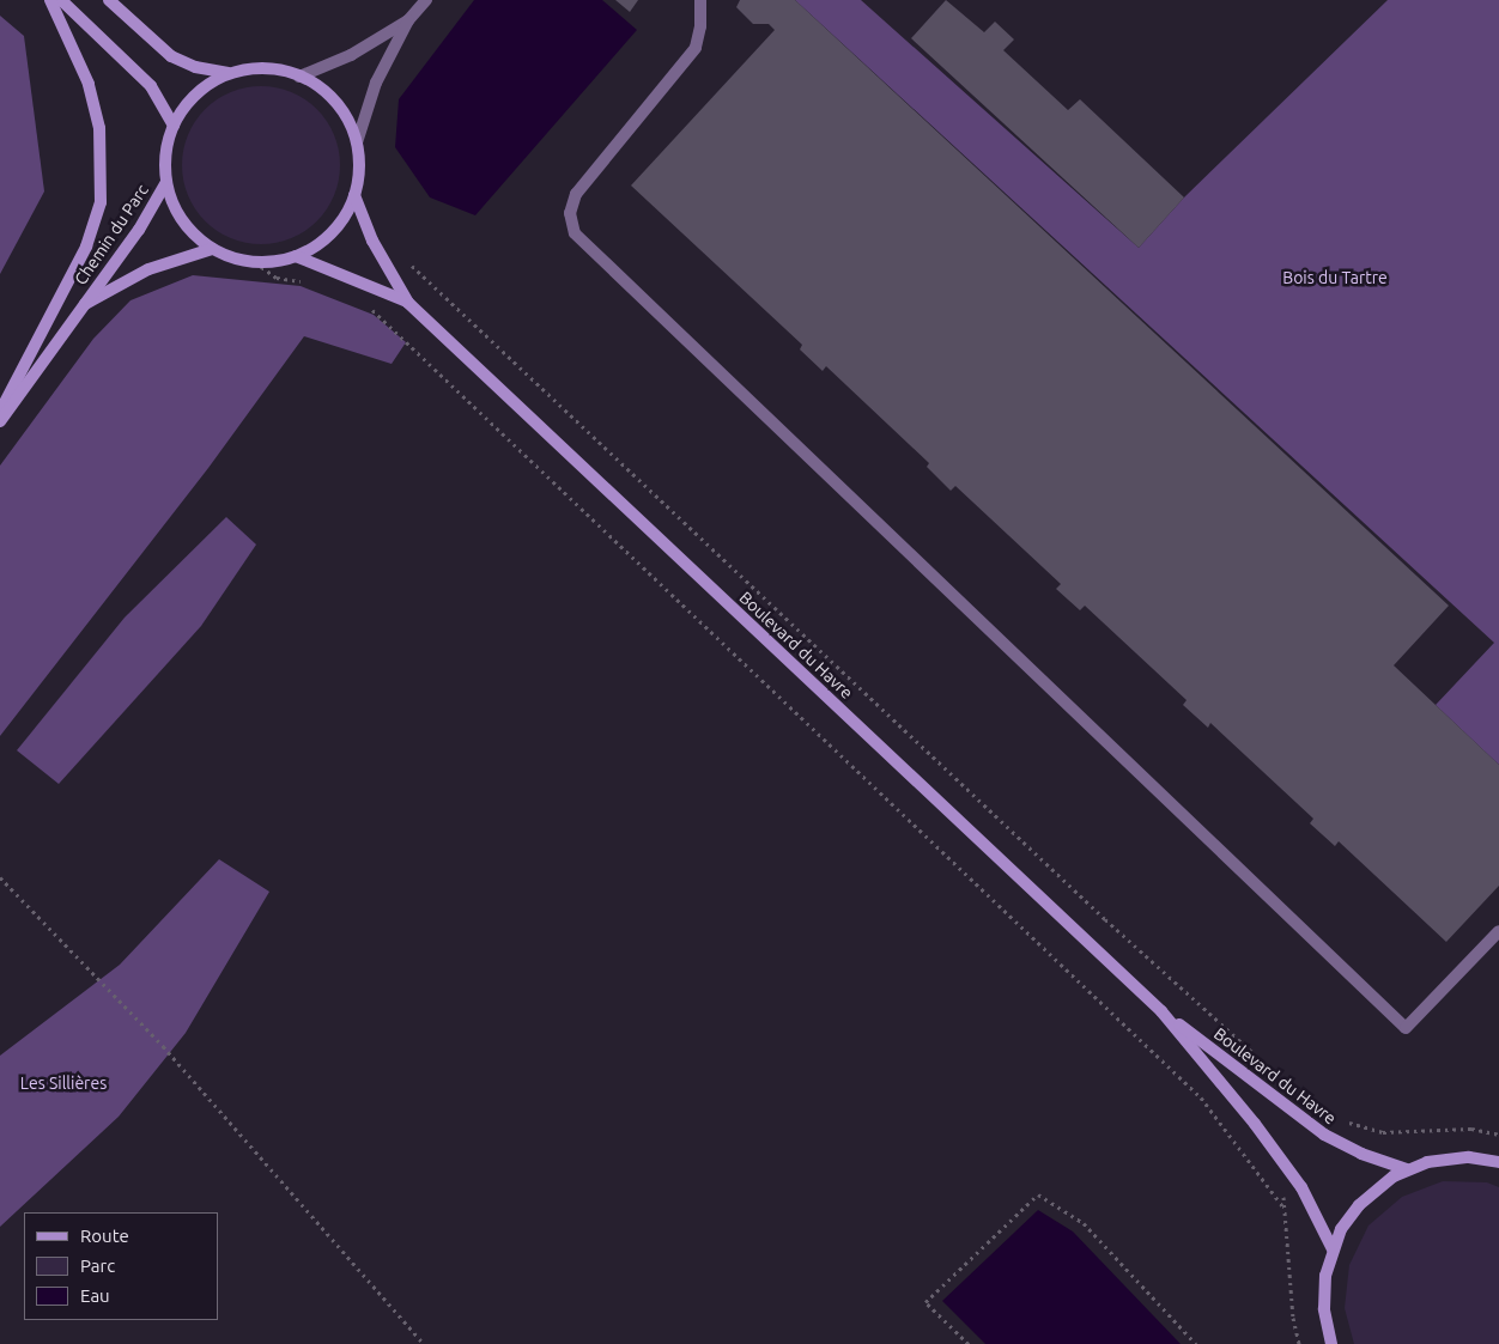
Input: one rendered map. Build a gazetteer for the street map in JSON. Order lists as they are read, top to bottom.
{
  "streets": {
    "main road": ["Chemin du Parc", "Boulevard du Havre"]
  },
  "crossings": [
    ["Chemin du Parc", "Boulevard du Havre"]
  ],
  "parks": ["Bois du Tartre", "Les Sillières"],
  "legend": ["Route", "Parc", "Eau"]
}
